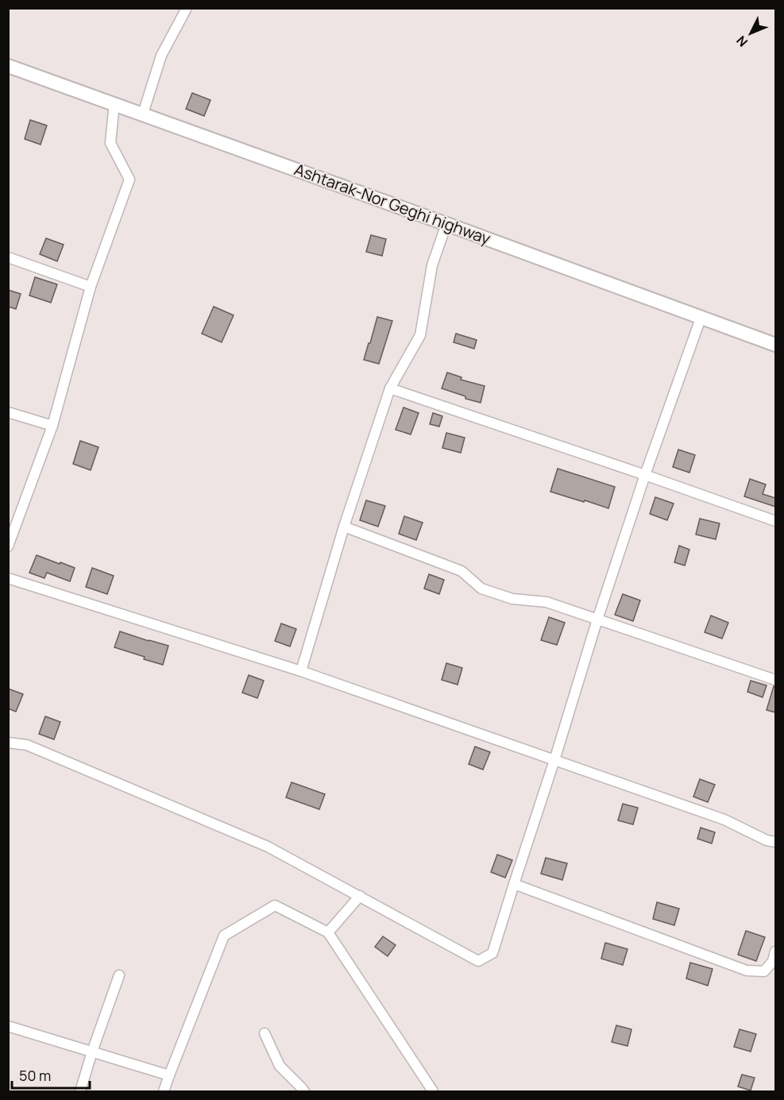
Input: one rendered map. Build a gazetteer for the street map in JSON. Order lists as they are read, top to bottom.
{
  "streets": {
    "main road": ["Ashtarak-Nor Geghi highway"]
  },
  "scale_bar": "50 m",
  "north": "bottom left"
}
